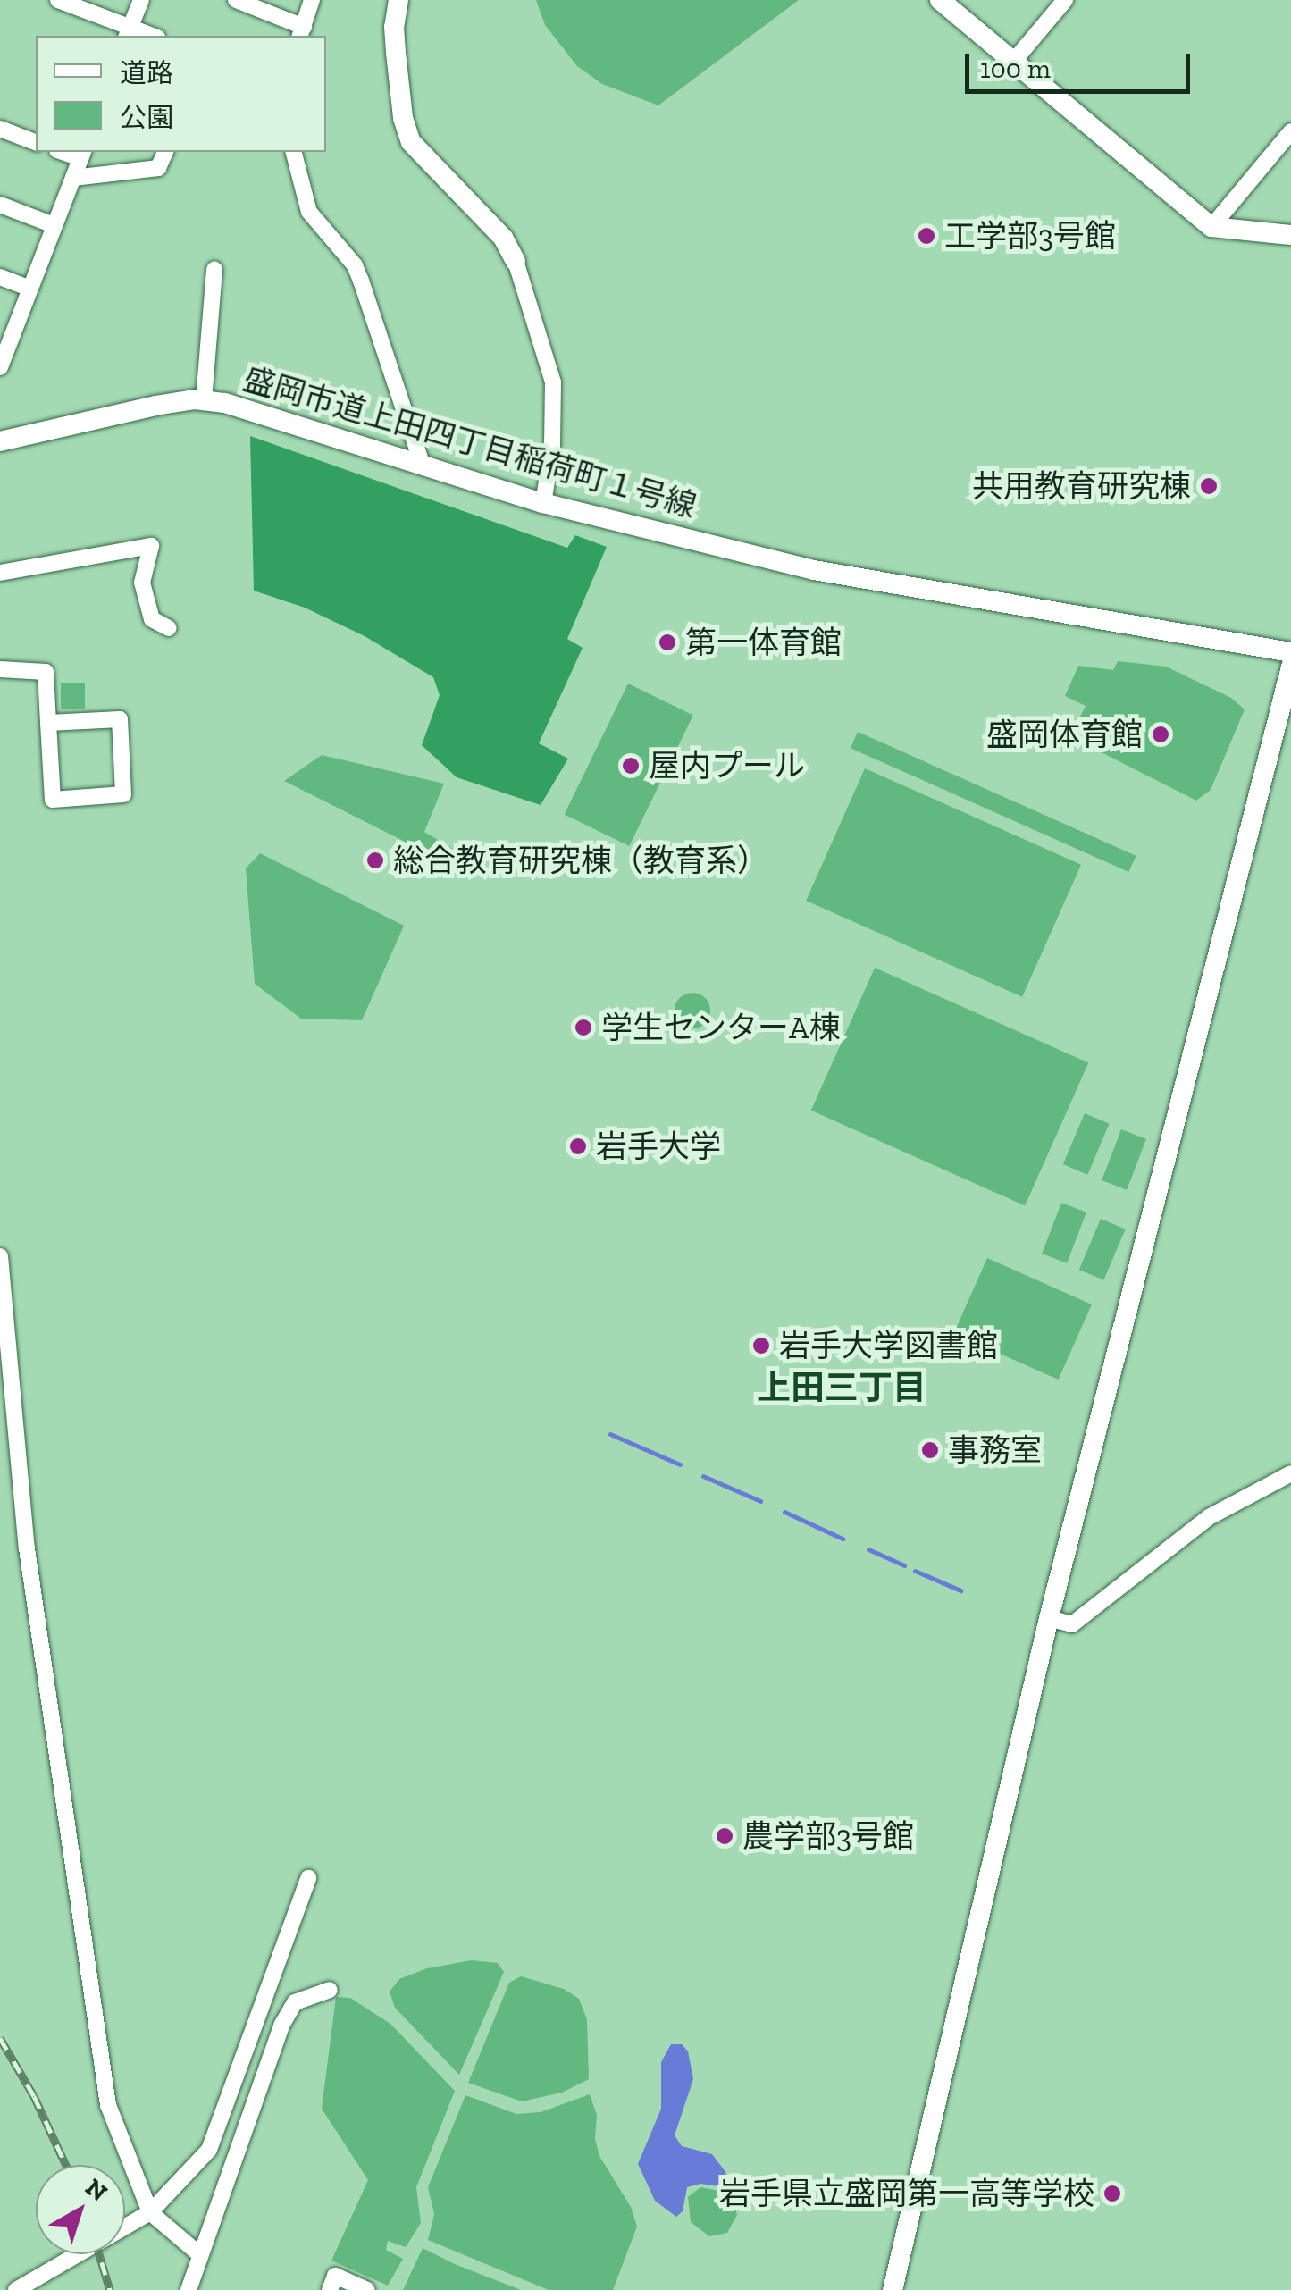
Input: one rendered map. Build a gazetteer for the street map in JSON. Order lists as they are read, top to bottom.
{
  "streets": {
    "street": ["盛岡市道上田四丁目稲荷町１号線"]
  },
  "districts": ["上田三丁目"],
  "places": [
    "工学部3号館",
    "共用教育研究棟",
    "第一体育館",
    "盛岡体育館",
    "屋内プール",
    "総合教育研究棟（教育系）",
    "学生センターA棟",
    "岩手大学",
    "岩手大学図書館",
    "事務室",
    "農学部3号館",
    "岩手県立盛岡第一高等学校"
  ],
  "legend": ["道路", "公園"],
  "scale_bar": "100 m",
  "north": "top right"
}
